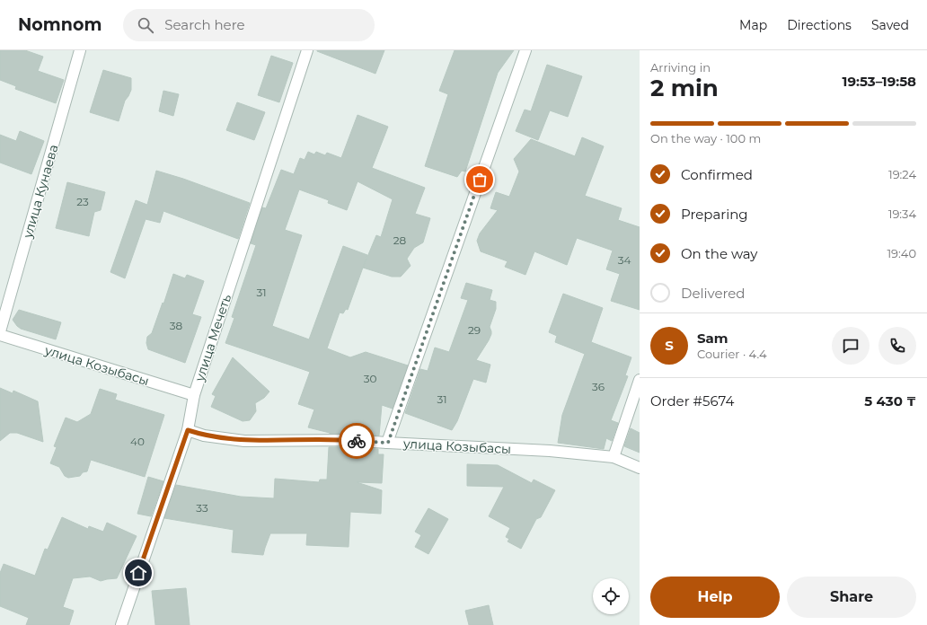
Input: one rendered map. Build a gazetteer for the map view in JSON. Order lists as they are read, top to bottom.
{
  "streets": {
    "street": ["улица Кунаева", "улица Мечеть", "улица Козыбасы"]
  },
  "crossings": [
    ["улица Мечеть", "улица Козыбасы"]
  ],
  "house_numbers": [
    "23",
    "28",
    "34",
    "31",
    "38",
    "29",
    "30",
    "36",
    "31",
    "40",
    "33"
  ],
  "page": {
    "header": "Nomnom",
    "search": "Search here",
    "nav": ["Map", "Directions", "Saved"],
    "heading": ["2 min", "Arriving in", "19:53–19:58"],
    "panel": [
      "Sam",
      "Courier · 4.4",
      "Order #5674",
      "5 430 ₸"
    ],
    "bar": "On the way · 100 m",
    "list": [
      ["Confirmed", "19:24"],
      ["Preparing", "19:34"],
      ["On the way", "19:40"],
      "Delivered"
    ],
    "round": "S",
    "buttons": ["Help", "Share"]
  }
}
